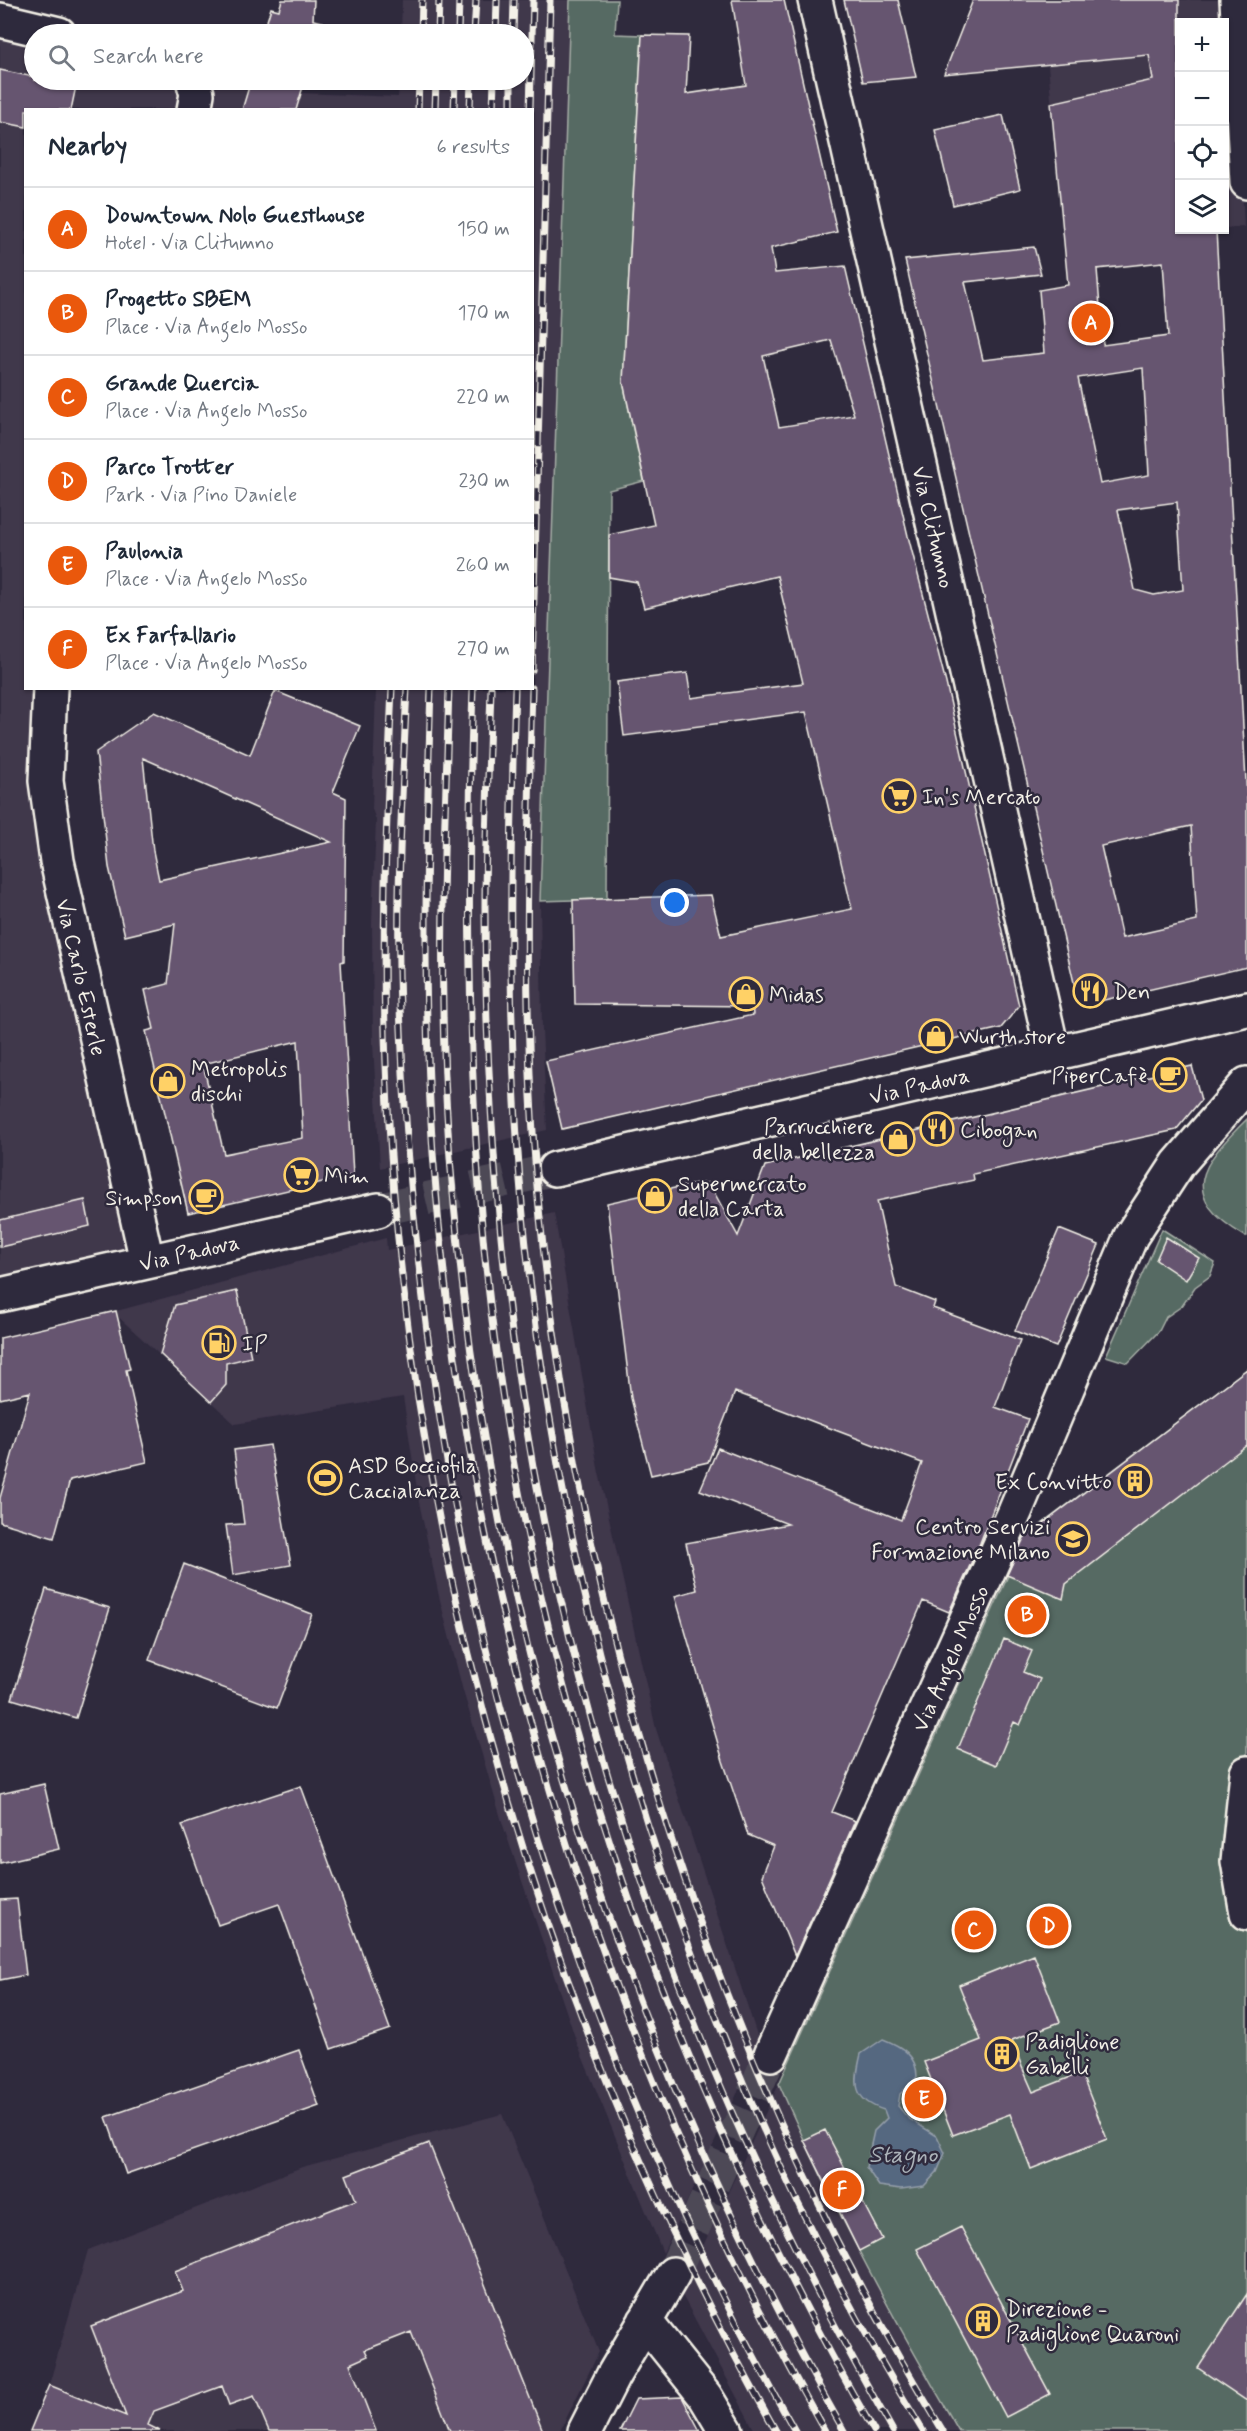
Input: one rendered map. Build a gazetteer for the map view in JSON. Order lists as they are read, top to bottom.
{
  "streets": {
    "street": [
      "Via Clitumno",
      "Via Carlo Esterle",
      "Via Padova",
      "Via Angelo Mosso"
    ]
  },
  "crossings": [
    ["Via Clitumno", "Via Padova"],
    ["Via Carlo Esterle", "Via Padova"]
  ],
  "water": ["Stagno"],
  "places": {
    "supermarket": ["In's Mercato", "Mim"],
    "restaurant": ["Den", "Cibogan"],
    "shop": [
      "Midas",
      "Wurth store",
      "Metropolis dischi",
      "Parrucchiere della bellezza",
      "Supermercato della Carta"
    ],
    "cafe": ["PiperCafè", "Simpson"],
    "fuel station": ["IP"],
    "sports": ["ASD Bocciofila Caccialanza"],
    "building": ["Ex Convitto", "Padiglione Gabelli", "Direzione - Padiglione Quaroni"],
    "school or university": ["Centro Servizi Formazione Milano"]
  },
  "page": {
    "map_buttons": ["+", "−"],
    "search": "Search here",
    "heading": ["Nearby", "6 results"],
    "list": [
      {
        "mark": "A",
        "name": "Downtown Nolo Guesthouse",
        "note": "Hotel · Via Clitumno",
        "value": "150 m"
      },
      {
        "mark": "B",
        "name": "Progetto SBEM",
        "note": "Place · Via Angelo Mosso",
        "value": "170 m"
      },
      {
        "mark": "C",
        "name": "Grande Quercia",
        "note": "Place · Via Angelo Mosso",
        "value": "220 m"
      },
      {
        "mark": "D",
        "name": "Parco Trotter",
        "note": "Park · Via Pino Daniele",
        "value": "230 m"
      },
      {
        "mark": "E",
        "name": "Paulonia",
        "note": "Place · Via Angelo Mosso",
        "value": "260 m"
      },
      {
        "mark": "F",
        "name": "Ex Farfallario",
        "note": "Place · Via Angelo Mosso",
        "value": "270 m"
      }
    ],
    "pins": [
      "A",
      "B",
      "D",
      "C",
      "E",
      "F"
    ]
  }
}
